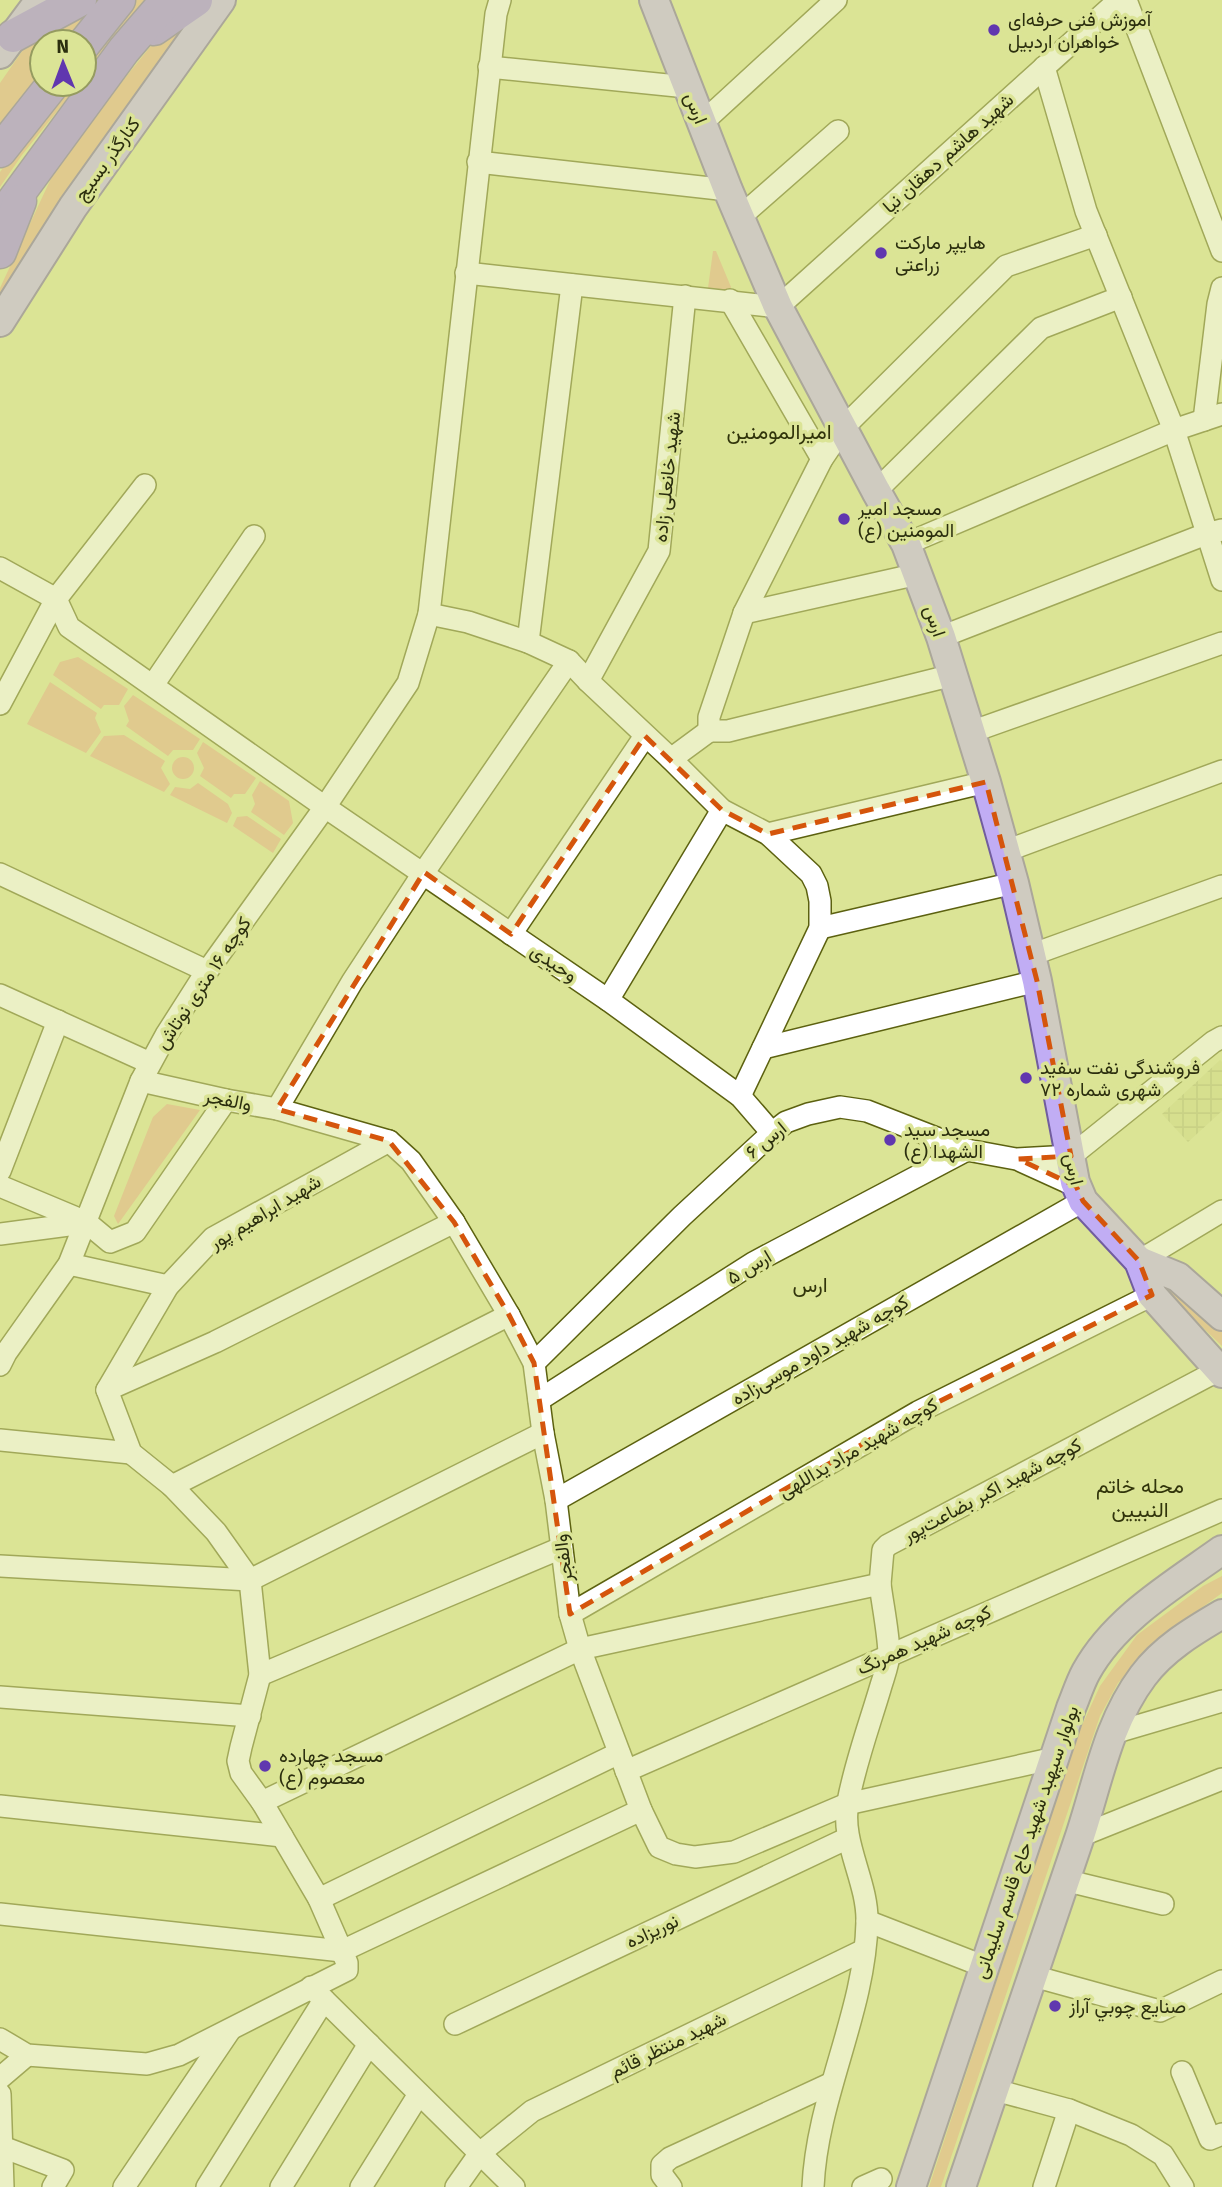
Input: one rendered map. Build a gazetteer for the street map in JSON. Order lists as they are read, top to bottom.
{
  "streets": {
    "main road": ["ارس", "کنارگذر بسیج", "بولوار سپهبد شهید حاج قاسم سلیمانی"],
    "street": [
      "شهید هاشم دهقان نیا",
      "شهید خانعلی زاده",
      "وحیدی",
      "کوچه ۱۶ متری نوتاش",
      "والفجر",
      "ارس ۶",
      "شهید ابراهیم پور",
      "ارس ۵",
      "کوچه شهید داود موسی‌زاده",
      "کوچه شهید مراد یداللهی",
      "کوچه شهید اکبر بضاعت‌پور",
      "کوچه شهید همرنگ",
      "نوریزاده",
      "شهید منتظر قائم"
    ]
  },
  "crossings": [
    ["ارس", "شهید هاشم دهقان نیا"],
    ["ارس", "ارس ۶"],
    ["ارس", "کوچه شهید داود موسی‌زاده"],
    ["ارس", "کوچه شهید مراد یداللهی"],
    ["ارس", "کوچه شهید اکبر بضاعت‌پور"],
    ["وحیدی", "کوچه ۱۶ متری نوتاش"],
    ["وحیدی", "ارس ۶"],
    ["کوچه ۱۶ متری نوتاش", "والفجر"],
    ["والفجر", "ارس ۶"],
    ["والفجر", "شهید ابراهیم پور"],
    ["والفجر", "ارس ۵"],
    ["والفجر", "کوچه شهید داود موسی‌زاده"],
    ["والفجر", "کوچه شهید مراد یداللهی"],
    ["والفجر", "کوچه شهید همرنگ"],
    ["والفجر", "بولوار سپهبد شهید حاج قاسم سلیمانی"],
    ["ارس ۶", "ارس ۵"]
  ],
  "districts": ["امیرالمومنین", "ارس", "محله خاتم النبیین"],
  "places": [
    "آموزش فنی حرفه‌ای خواهران اردبیل",
    "هایپر مارکت زراعتی",
    "مسجد امیر المومنین (ع)",
    "فروشندگی نفت سفید شهری شماره ۷۲",
    "مسجد سید الشهدا (ع)",
    "مسجد چهارده معصوم (ع)",
    "صنايع چوبي آراز"
  ],
  "north": "top"
}
